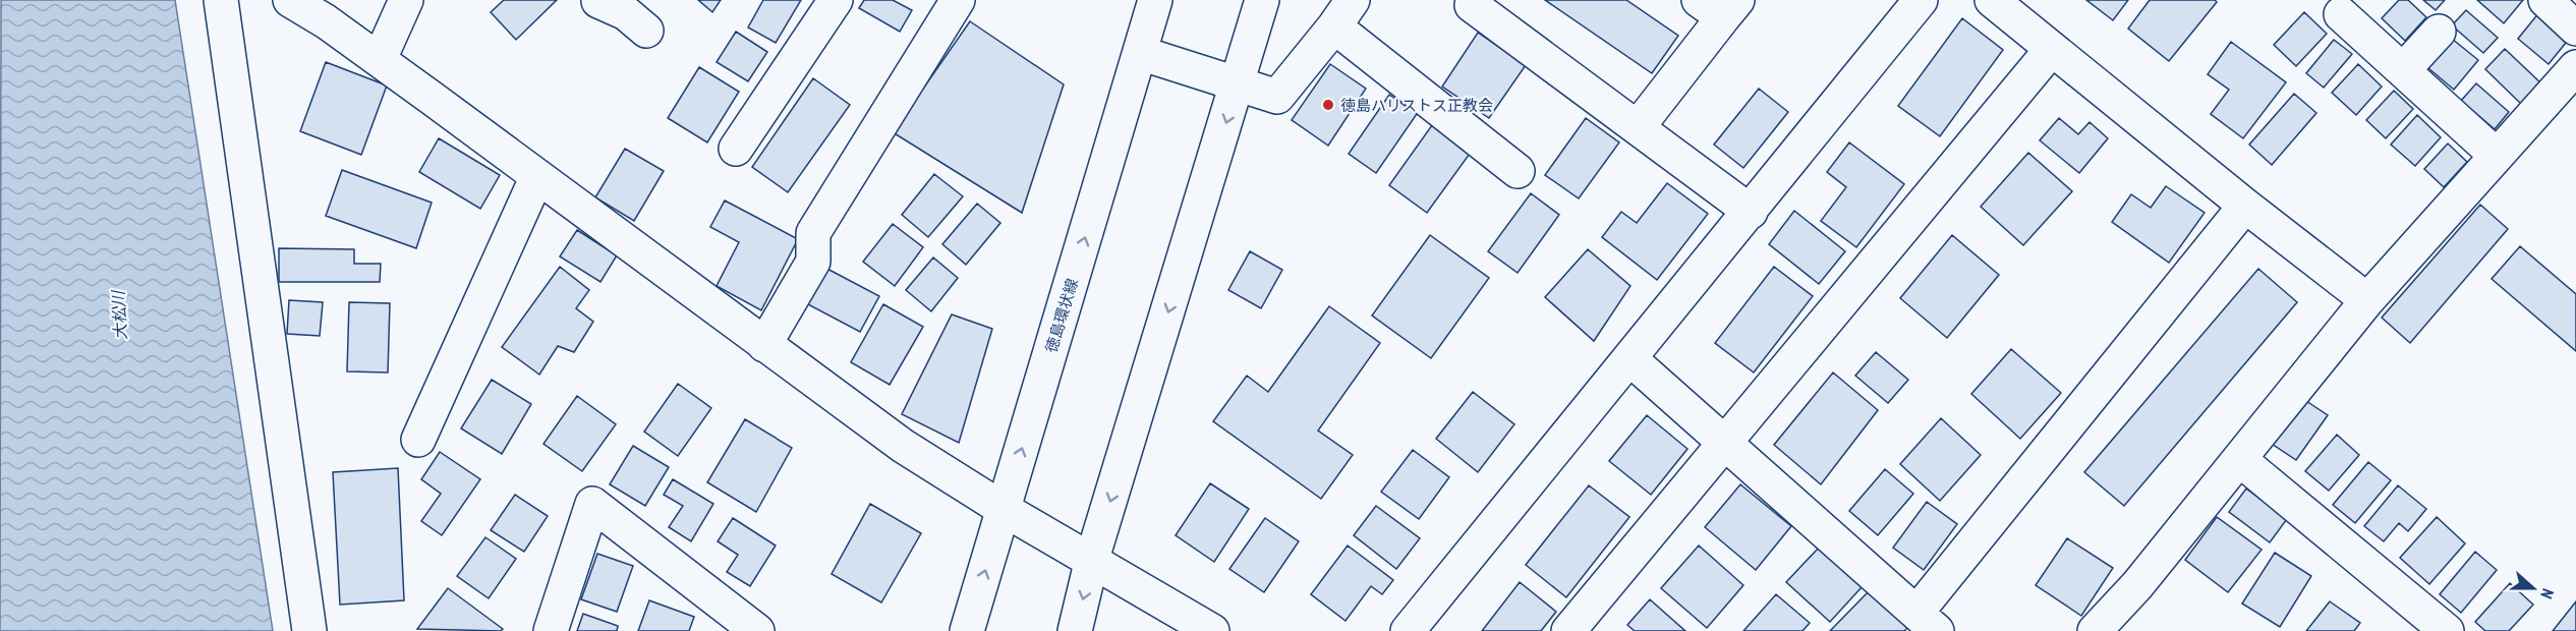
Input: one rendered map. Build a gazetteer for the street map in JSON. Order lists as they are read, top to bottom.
{
  "streets": {
    "street": ["徳島環状線"]
  },
  "water": ["大松川"],
  "places": ["徳島ハリストス正教会"],
  "north": "right"
}
